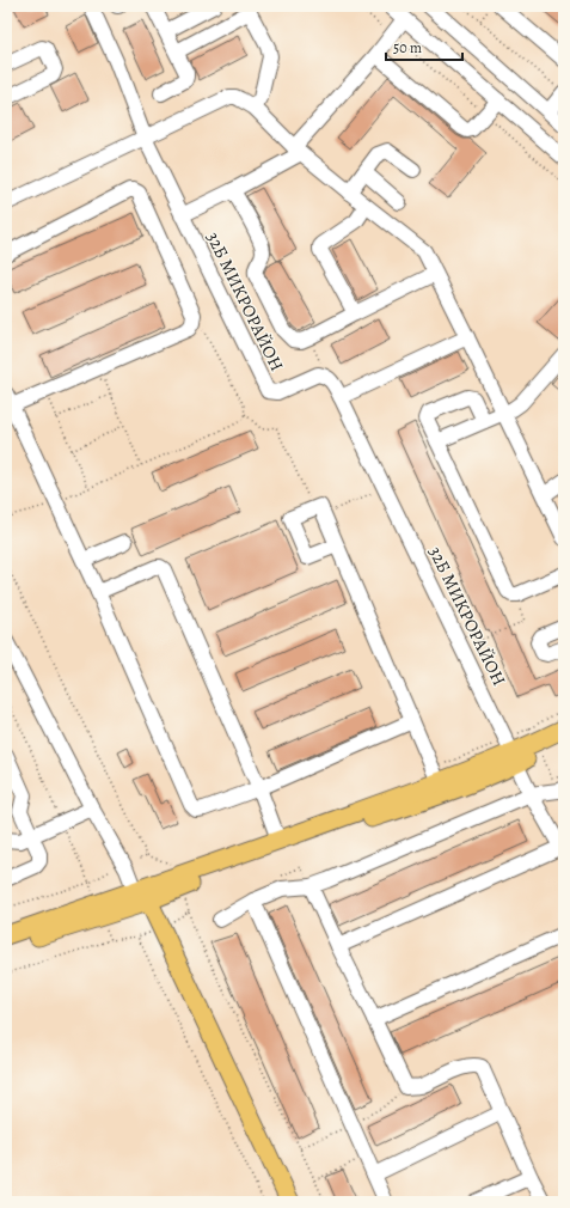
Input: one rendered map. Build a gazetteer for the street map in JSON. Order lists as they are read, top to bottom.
{
  "streets": {
    "street": ["32Б МИКРОРАЙОН"]
  },
  "scale_bar": "50 m"
}
